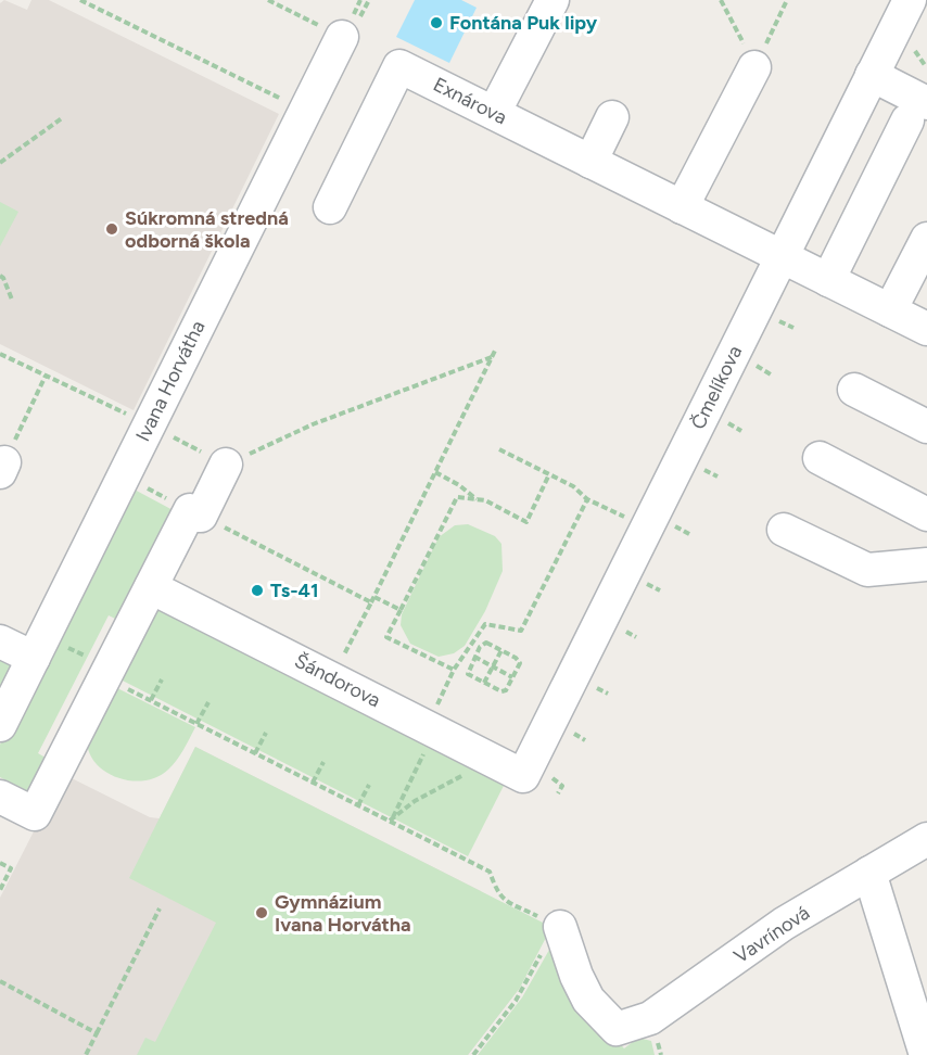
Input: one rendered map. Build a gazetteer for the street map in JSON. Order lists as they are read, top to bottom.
{
  "streets": {
    "street": [
      "Exnárova",
      "Ivana Horvátha",
      "Čmelíkova",
      "Šándorova",
      "Vavrínová"
    ]
  },
  "crossings": [
    ["Exnárova", "Čmelíkova"],
    ["Čmelíkova", "Šándorova"]
  ],
  "places": [
    "Fontána Puk lipy",
    "Súkromná stredná odborná škola",
    "Ts-41",
    "Gymnázium Ivana Horvátha"
  ]
}
